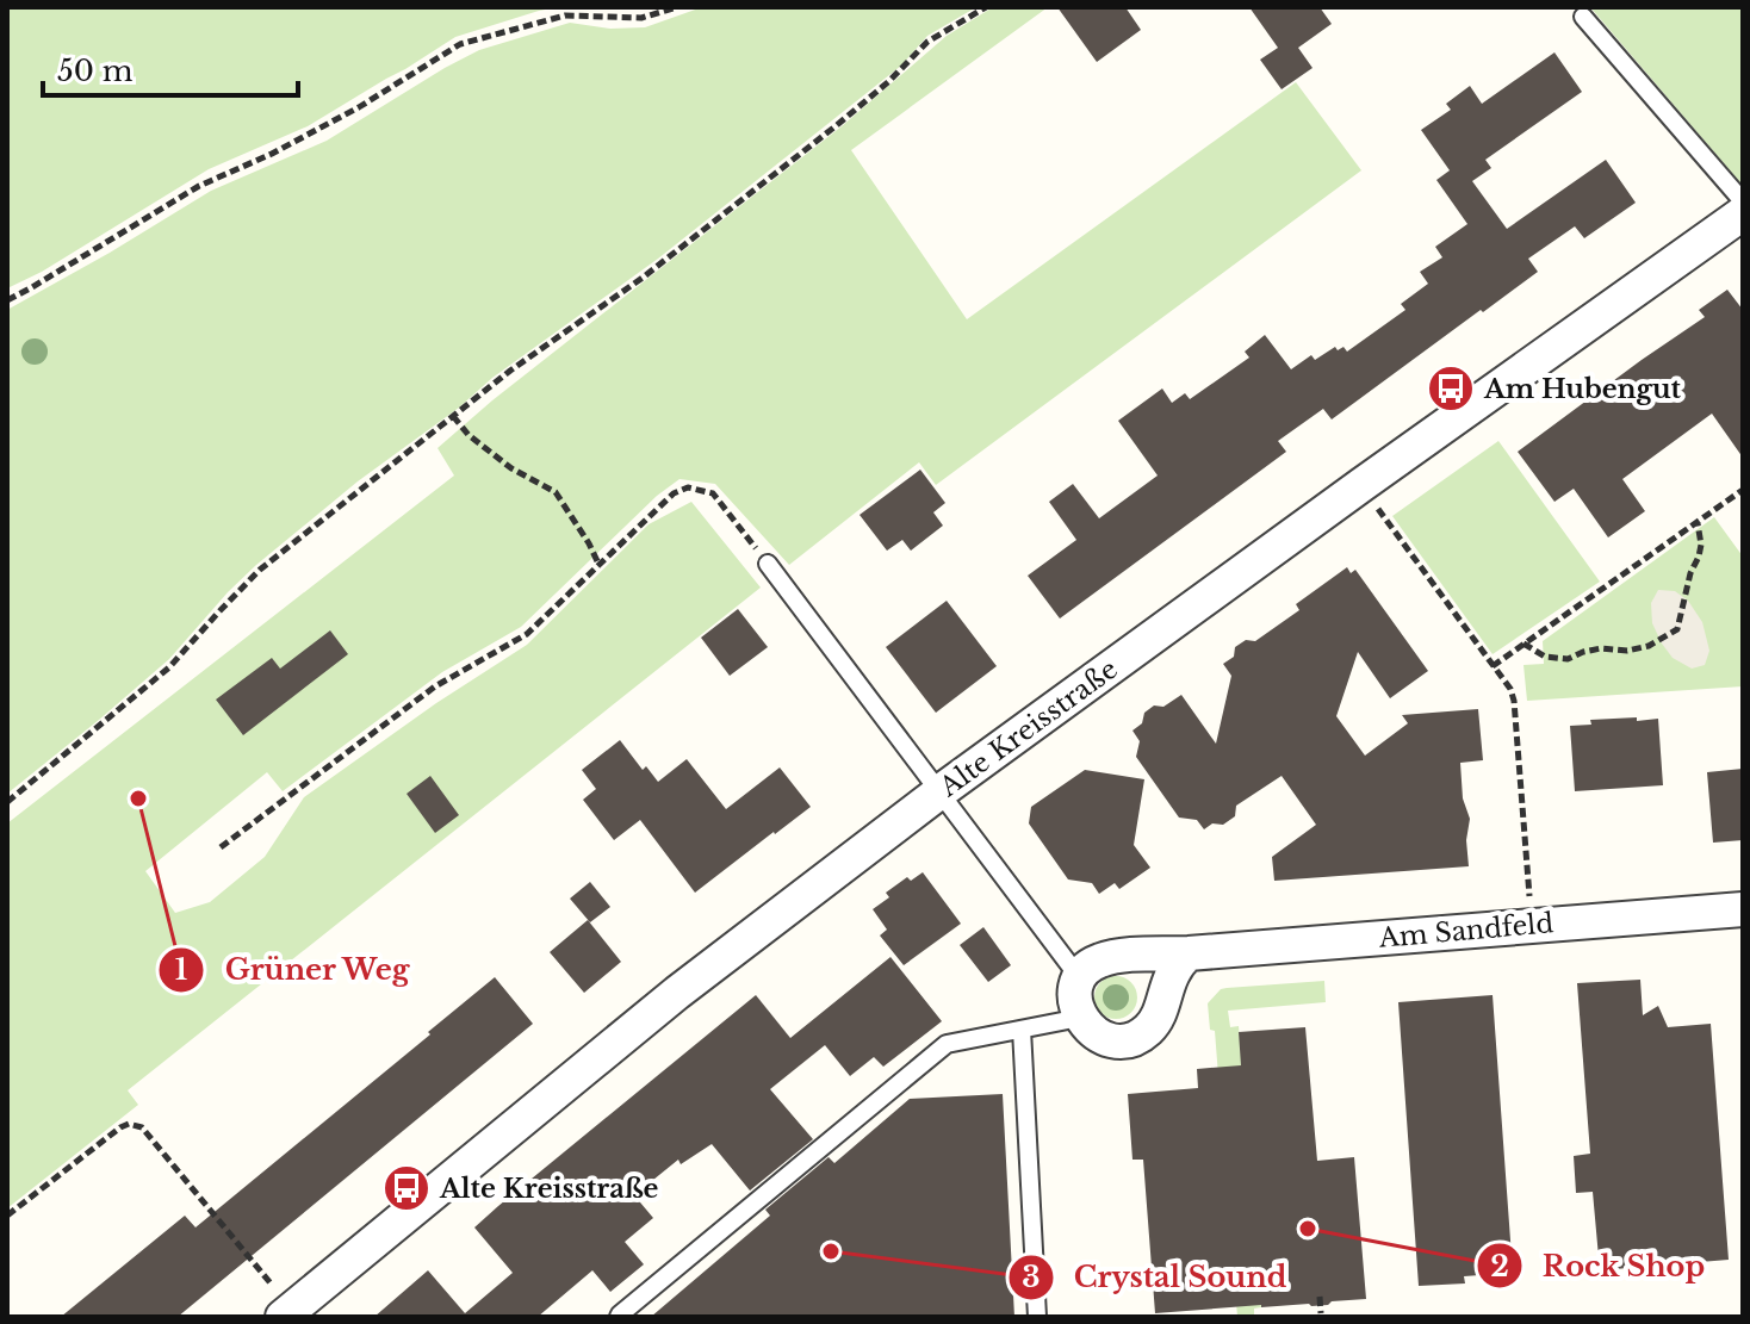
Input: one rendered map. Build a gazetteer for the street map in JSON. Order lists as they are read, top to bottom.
{
  "streets": {
    "street": ["Alte Kreisstraße", "Am Sandfeld"]
  },
  "places": {
    "bus stop": ["Am Hubengut", "Alte Kreisstraße"],
    "other": ["Grüner Weg", "Rock Shop", "Crystal Sound"]
  },
  "scale_bar": "50 m"
}
